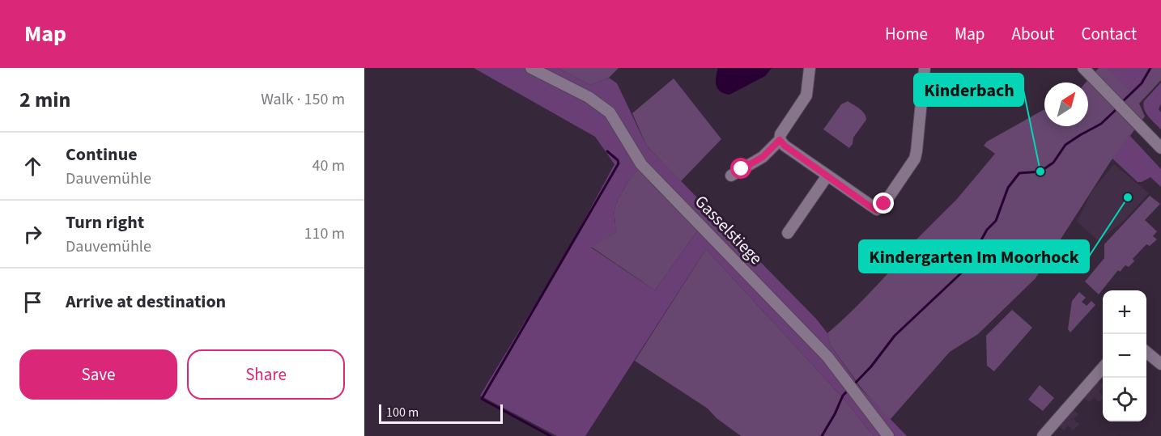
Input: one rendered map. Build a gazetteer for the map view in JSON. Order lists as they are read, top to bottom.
{
  "streets": {
    "street": ["Gasselstiege"]
  },
  "places": ["Kinderbach", "Kindergarten Im Moorhock"],
  "scale_bar": "100 m",
  "north": "top right",
  "page": {
    "header": "Map",
    "nav": [
      "Home",
      "Map",
      "About",
      "Contact"
    ],
    "heading": ["2 min", "Walk · 150 m"],
    "list": [
      ["Continue", "Dauvemühle", "40 m"],
      ["Turn right", "Dauvemühle", "110 m"],
      "Arrive at destination"
    ],
    "map_buttons": ["+", "−"],
    "buttons": ["Save", "Share"],
    "scale": "100 m"
  }
}
